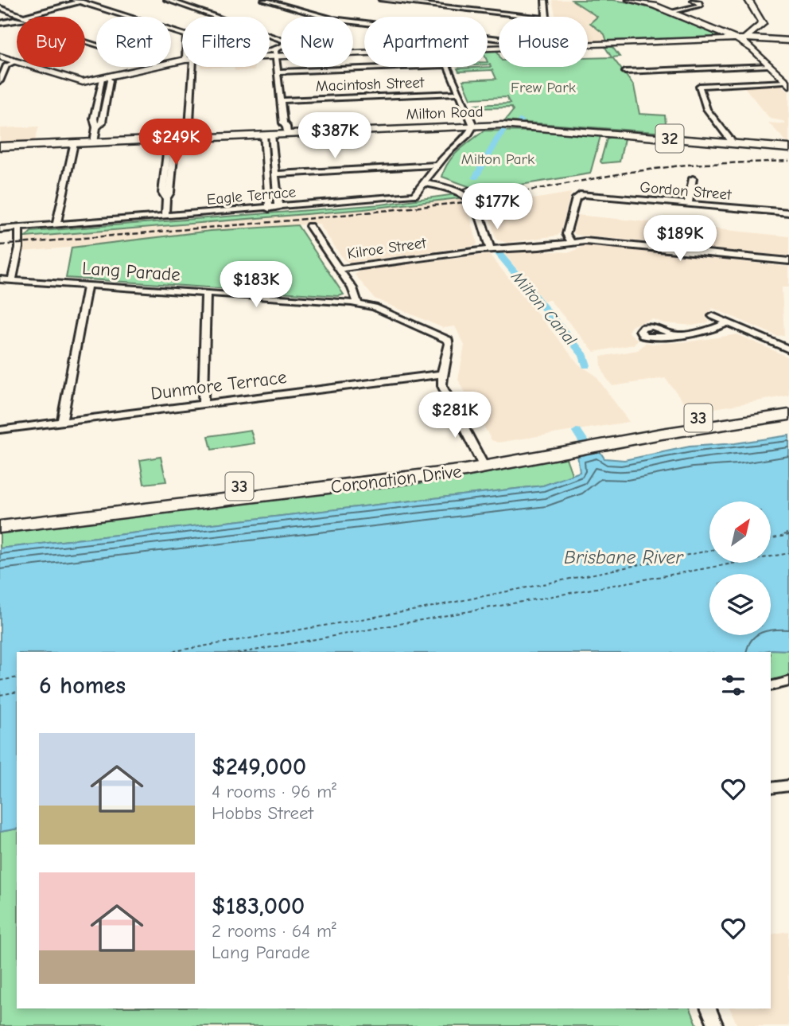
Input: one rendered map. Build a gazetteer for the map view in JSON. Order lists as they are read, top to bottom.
{
  "streets": {
    "highway": ["33", "Coronation Drive"],
    "main road": ["Milton Road", "32"],
    "street": [
      "Macintosh Street",
      "Gordon Street",
      "Eagle Terrace",
      "Kilroe Street",
      "Lang Parade",
      "Dunmore Terrace"
    ]
  },
  "crossings": [
    ["Milton Road", "Eagle Terrace"],
    ["Lang Parade", "Dunmore Terrace"],
    ["Lang Parade", "Coronation Drive"]
  ],
  "water": ["Milton Canal", "Brisbane River"],
  "parks": ["Frew Park", "Milton Park"],
  "north": "top right",
  "page": {
    "chip": [
      "Buy",
      "Rent",
      "Filters",
      "New",
      "Apartment",
      "House"
    ],
    "price": [
      "$387K",
      "$249K",
      "$177K",
      "$189K",
      "$183K",
      "$281K"
    ],
    "heading": "6 homes",
    "list": [
      {
        "name": "$249,000",
        "note": "4 rooms · 96 m² · Hobbs Street"
      },
      {
        "name": "$183,000",
        "note": "2 rooms · 64 m² · Lang Parade"
      }
    ]
  }
}
